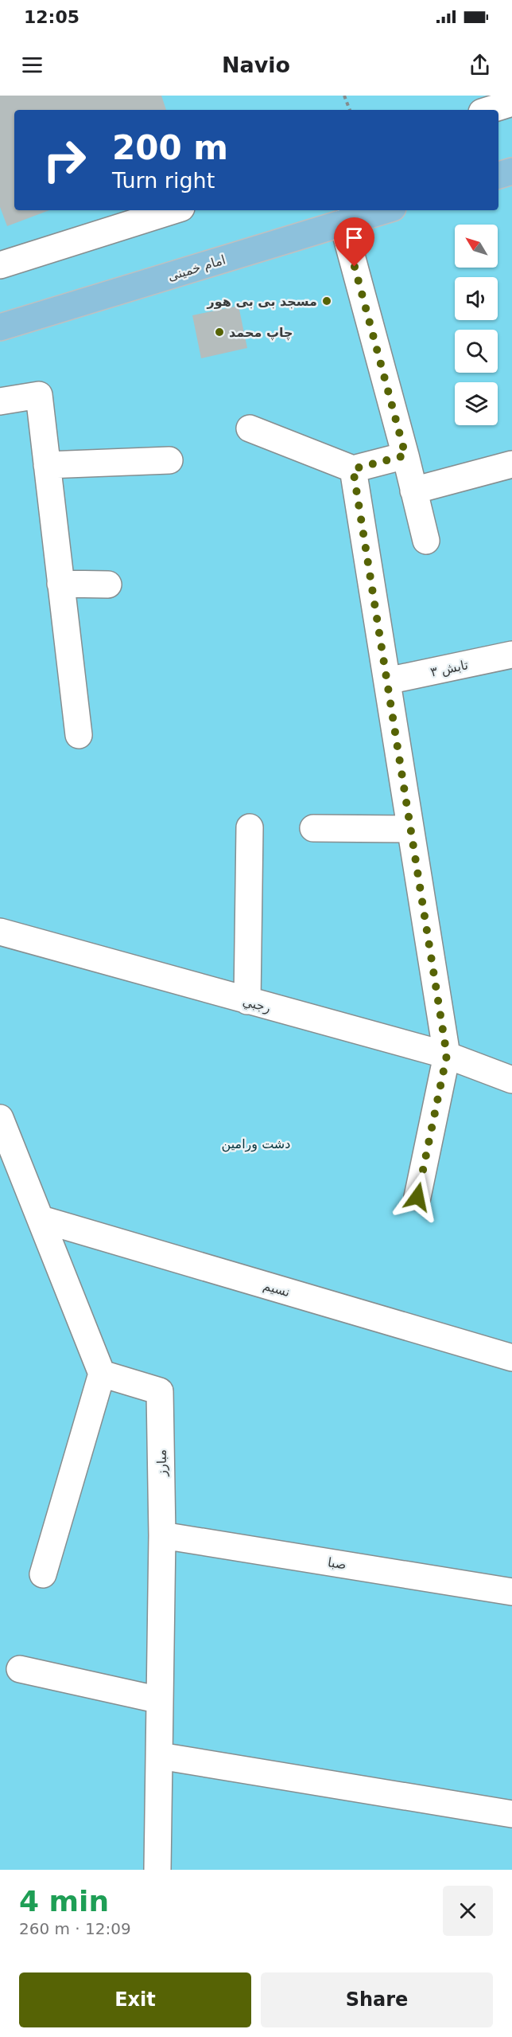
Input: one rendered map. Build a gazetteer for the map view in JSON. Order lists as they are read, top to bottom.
{
  "streets": {
    "main road": ["امام خمینی"],
    "street": [
      "تابش ۳",
      "رجبي",
      "نسيم",
      "مبارز",
      "صبا"
    ]
  },
  "crossings": [
    ["مبارز", "صبا"]
  ],
  "parks": ["دشت ورامین"],
  "places": ["مسجد بی بی هور", "چاپ محمد"],
  "north": "top left",
  "page": {
    "status": "12:05",
    "header": "Navio",
    "turn": ["200 m", "Turn right"],
    "heading": ["4 min", "260 m · 12:09"],
    "buttons": ["Exit", "Share"]
  }
}
